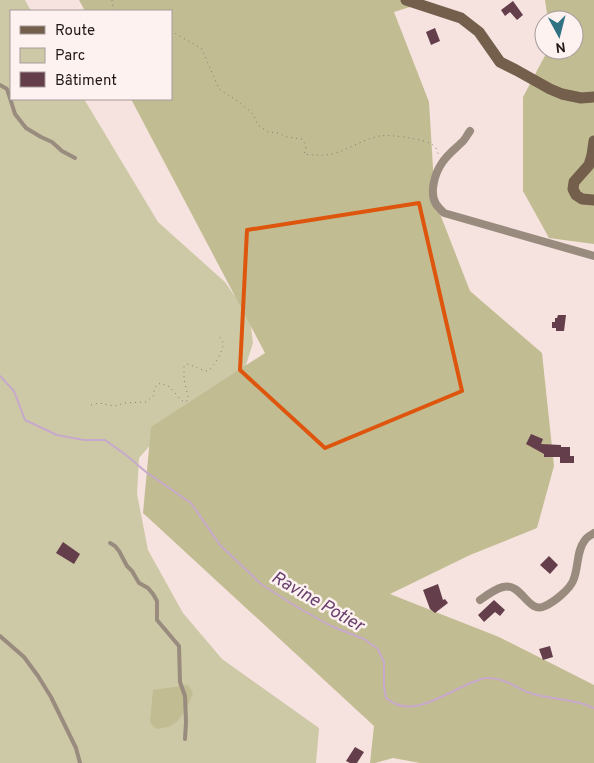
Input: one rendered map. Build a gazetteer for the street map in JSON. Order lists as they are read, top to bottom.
{
  "water": ["Ravine Potier"],
  "legend": ["Route", "Parc", "Bâtiment"],
  "north": "bottom"
}
